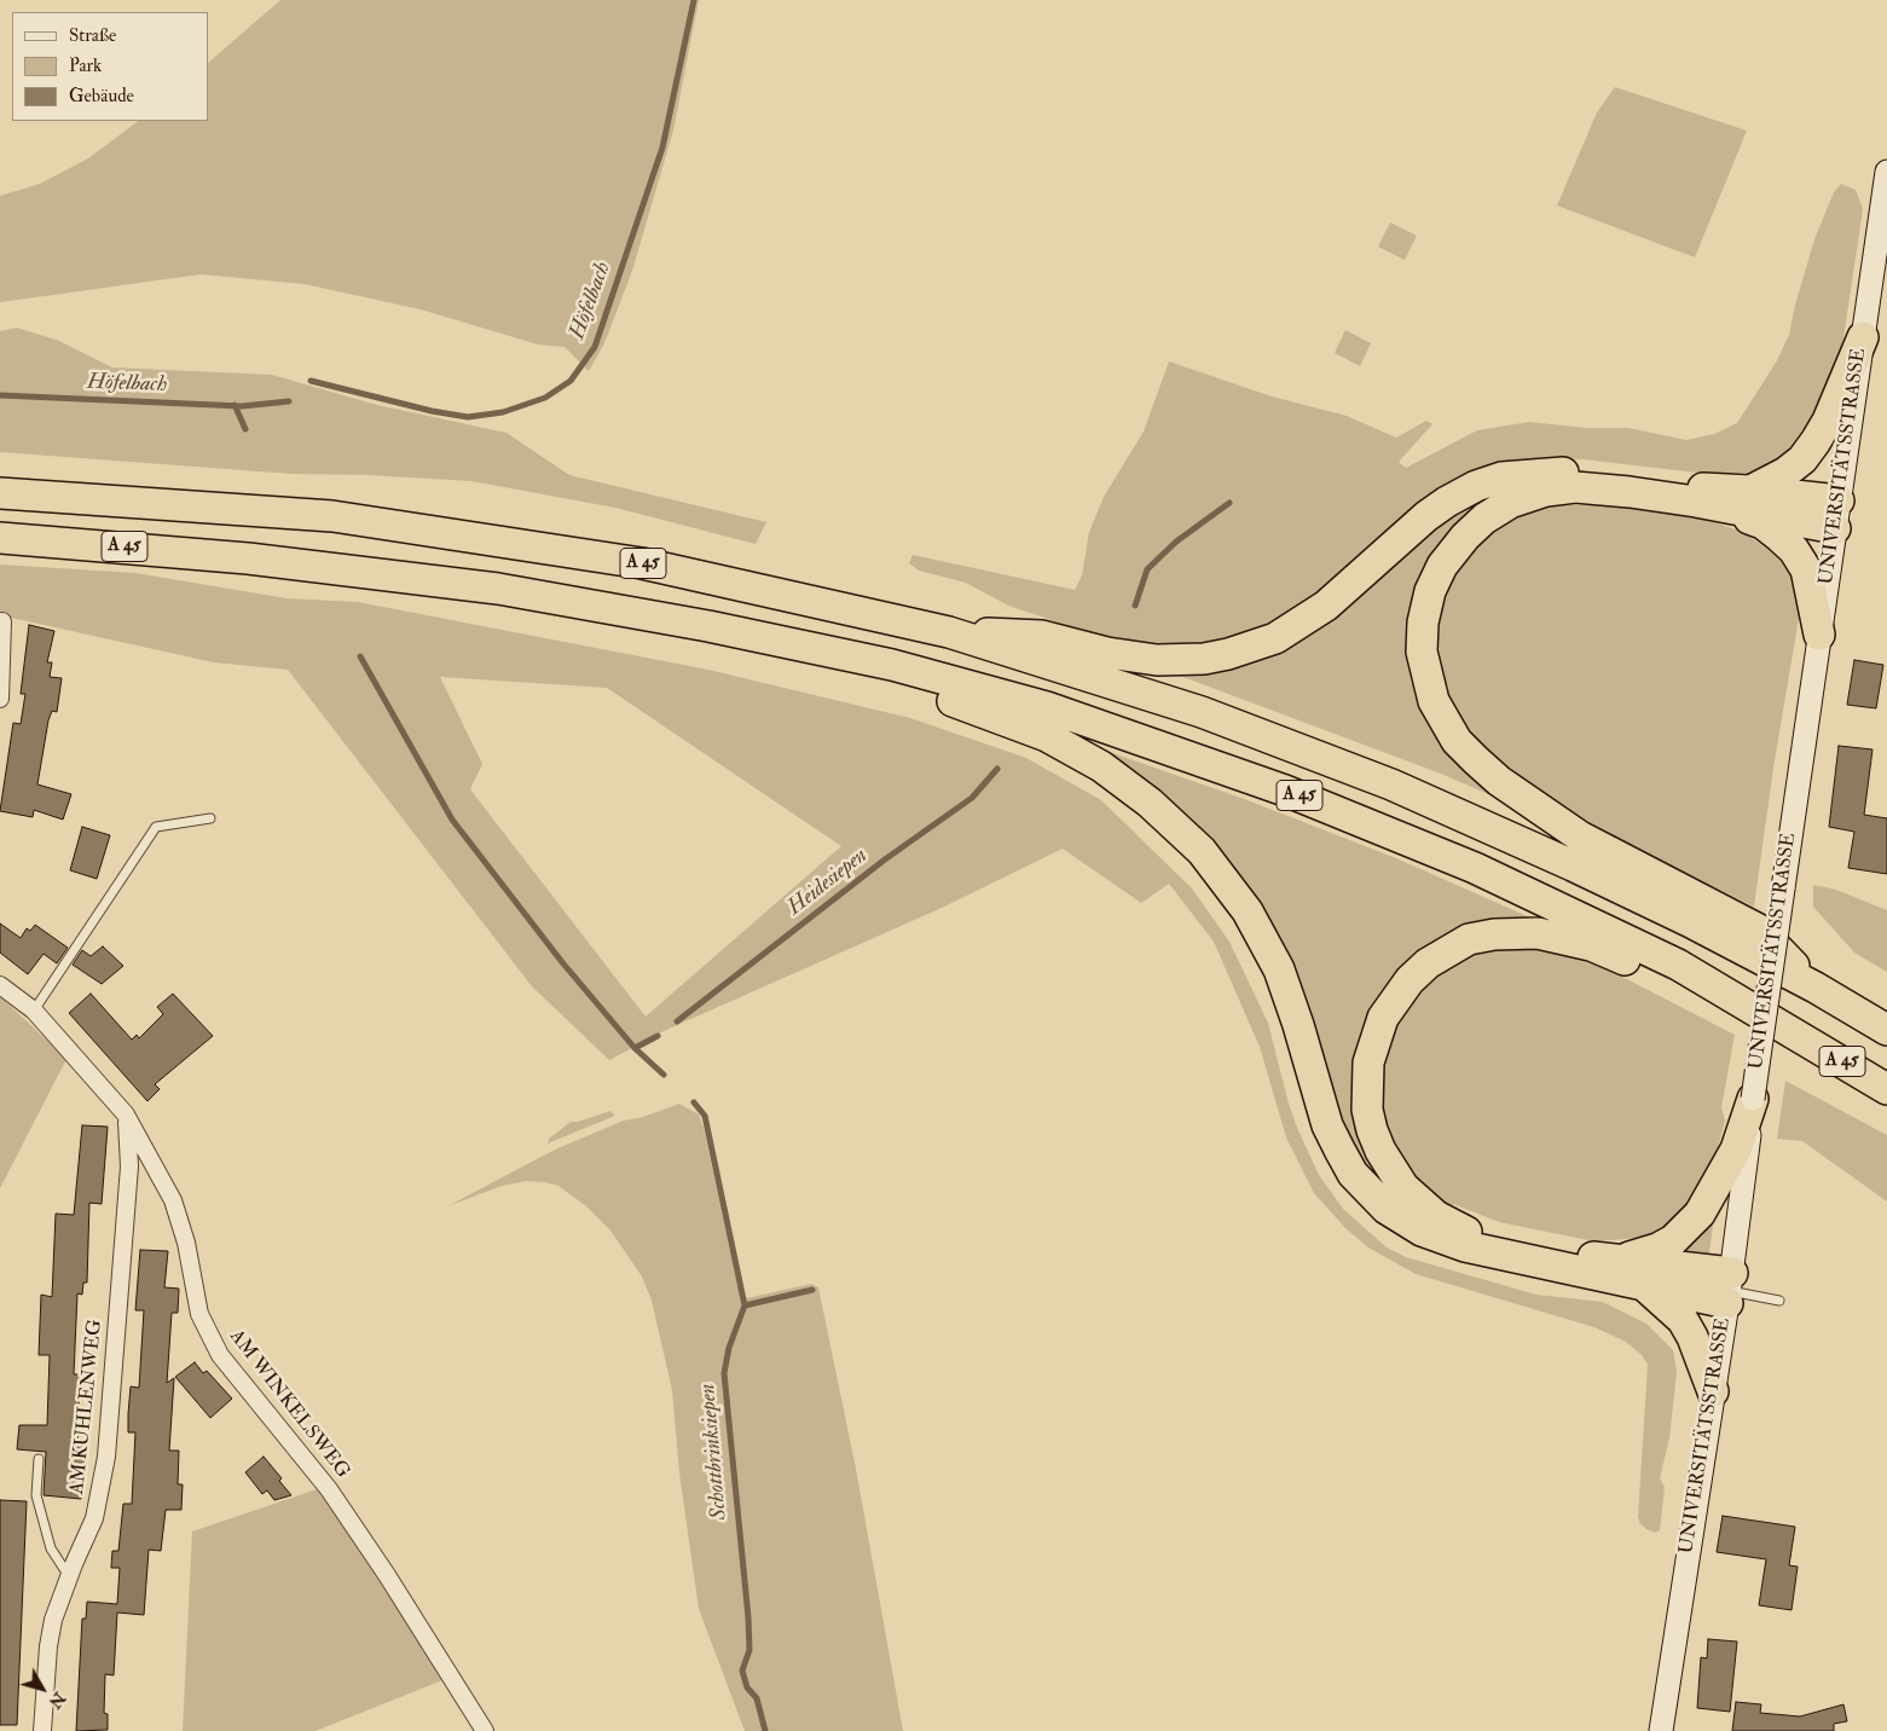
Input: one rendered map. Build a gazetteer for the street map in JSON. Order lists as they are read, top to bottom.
{
  "streets": {
    "highway": ["A 45"],
    "main road": ["UNIVERSITÄTSSTRASSE"],
    "street": ["AM WINKELSWEG", "AM KUHLENWEG"]
  },
  "crossings": [
    ["AM WINKELSWEG", "AM KUHLENWEG"]
  ],
  "water": ["Höfelbach", "Heidesiepen", "Schottbrinksiepen"],
  "legend": ["Straße", "Park", "Gebäude"],
  "north": "bottom right"
}
